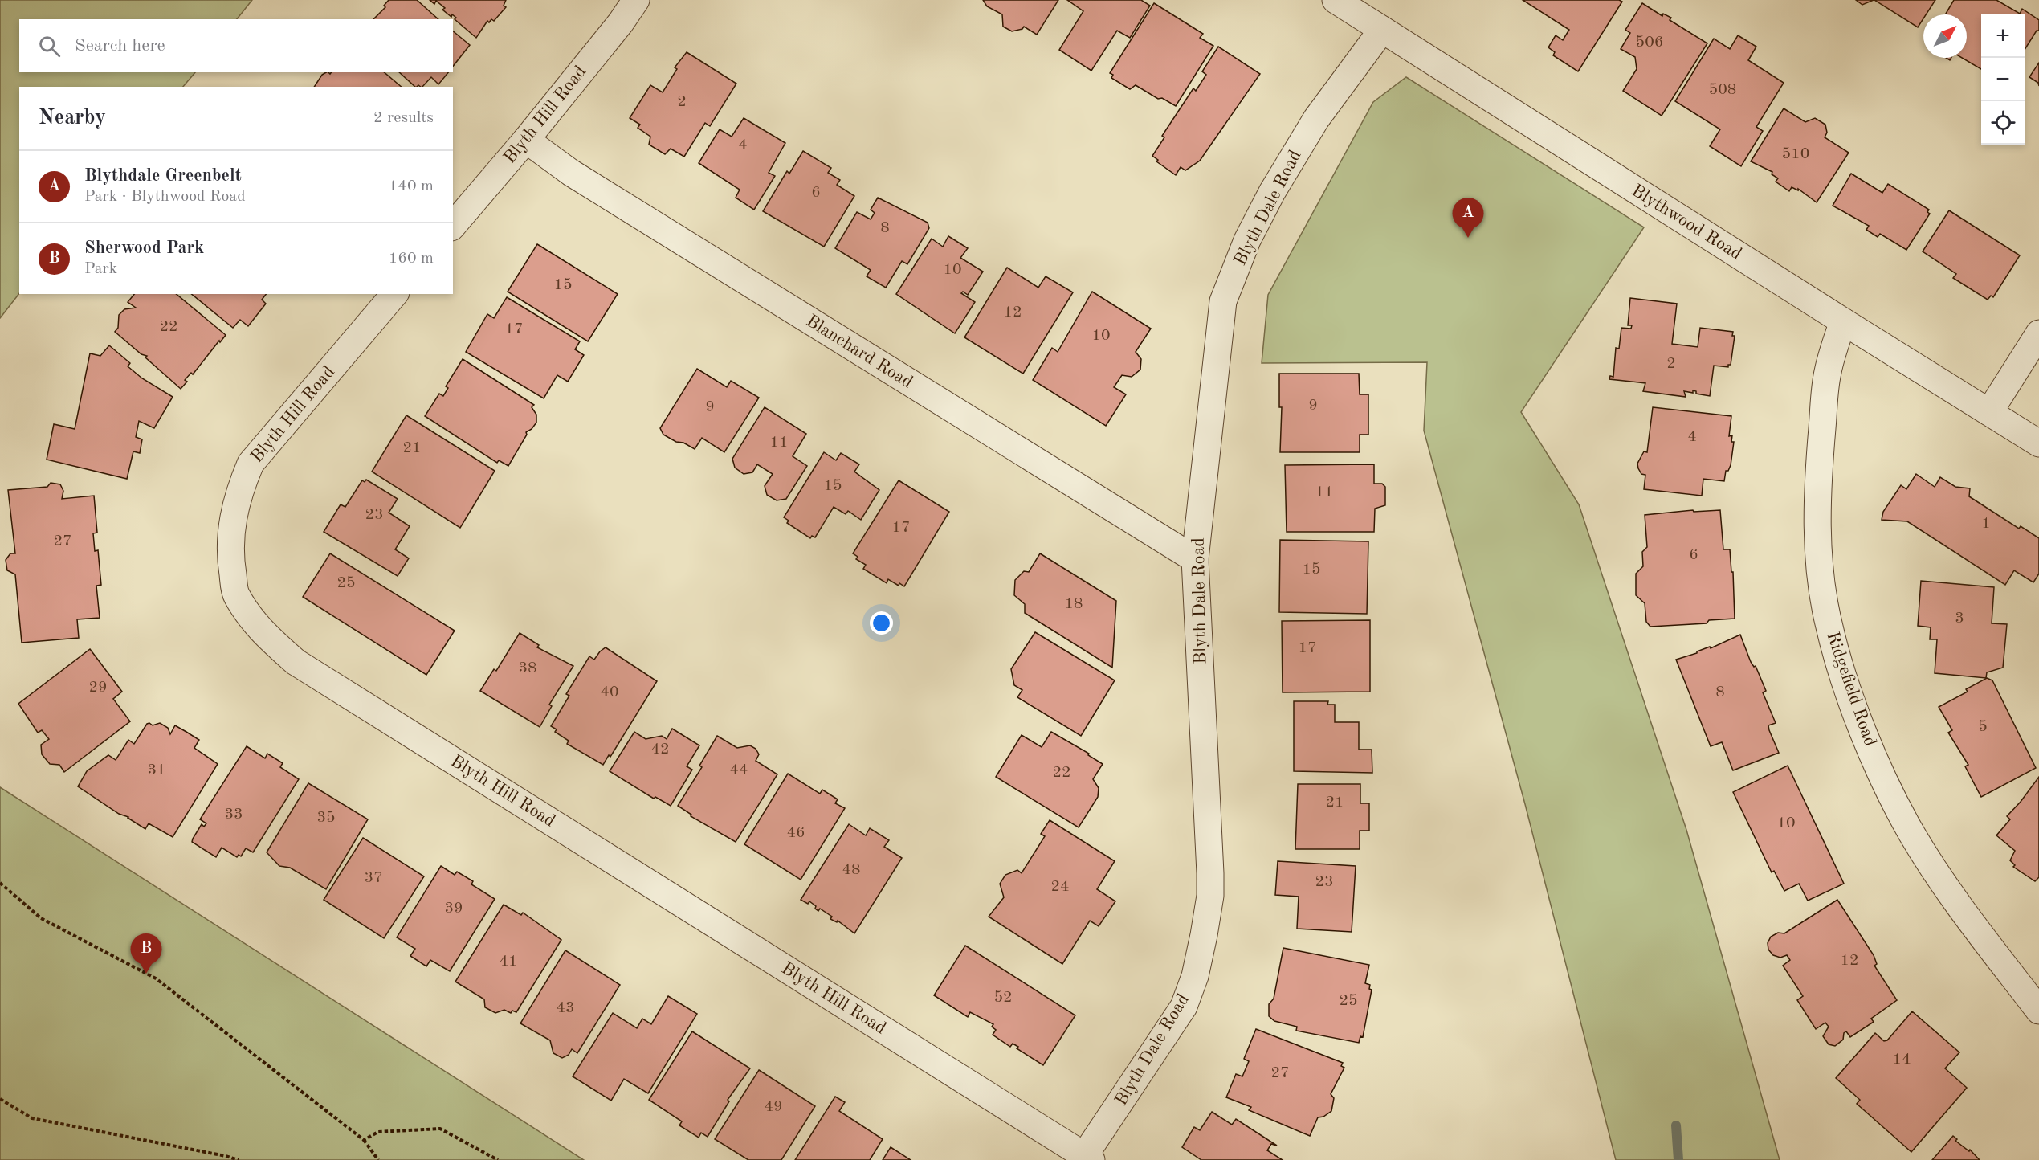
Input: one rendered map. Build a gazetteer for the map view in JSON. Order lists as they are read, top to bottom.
{
  "streets": {
    "street": [
      "Blyth Hill Road",
      "Blyth Dale Road",
      "Blythwood Road",
      "Blanchard Road",
      "Ridgefield Road"
    ]
  },
  "crossings": [
    ["Blyth Hill Road", "Blyth Dale Road"],
    ["Blyth Hill Road", "Blanchard Road"],
    ["Blyth Dale Road", "Blythwood Road"],
    ["Blyth Dale Road", "Blanchard Road"],
    ["Blythwood Road", "Ridgefield Road"]
  ],
  "house_numbers": [
    "506",
    "508",
    "2",
    "4",
    "510",
    "6",
    "8",
    "10",
    "15",
    "12",
    "22",
    "17",
    "10",
    "2",
    "9",
    "9",
    "4",
    "11",
    "21",
    "15",
    "11",
    "23",
    "1",
    "17",
    "27",
    "6",
    "15",
    "25",
    "18",
    "3",
    "17",
    "38",
    "29",
    "40",
    "8",
    "5",
    "42",
    "31",
    "44",
    "22",
    "21",
    "33",
    "35",
    "10",
    "46",
    "48",
    "37",
    "23",
    "24",
    "39",
    "12",
    "41",
    "52",
    "25",
    "43",
    "14",
    "27",
    "49"
  ],
  "north": "top right",
  "page": {
    "map_buttons": ["+", "−"],
    "search": "Search here",
    "heading": ["Nearby", "2 results"],
    "list": [
      {
        "mark": "A",
        "name": "Blythdale Greenbelt",
        "note": "Park · Blythwood Road",
        "value": "140 m"
      },
      {
        "mark": "B",
        "name": "Sherwood Park",
        "note": "Park",
        "value": "160 m"
      }
    ],
    "pins": ["A", "B"]
  }
}
